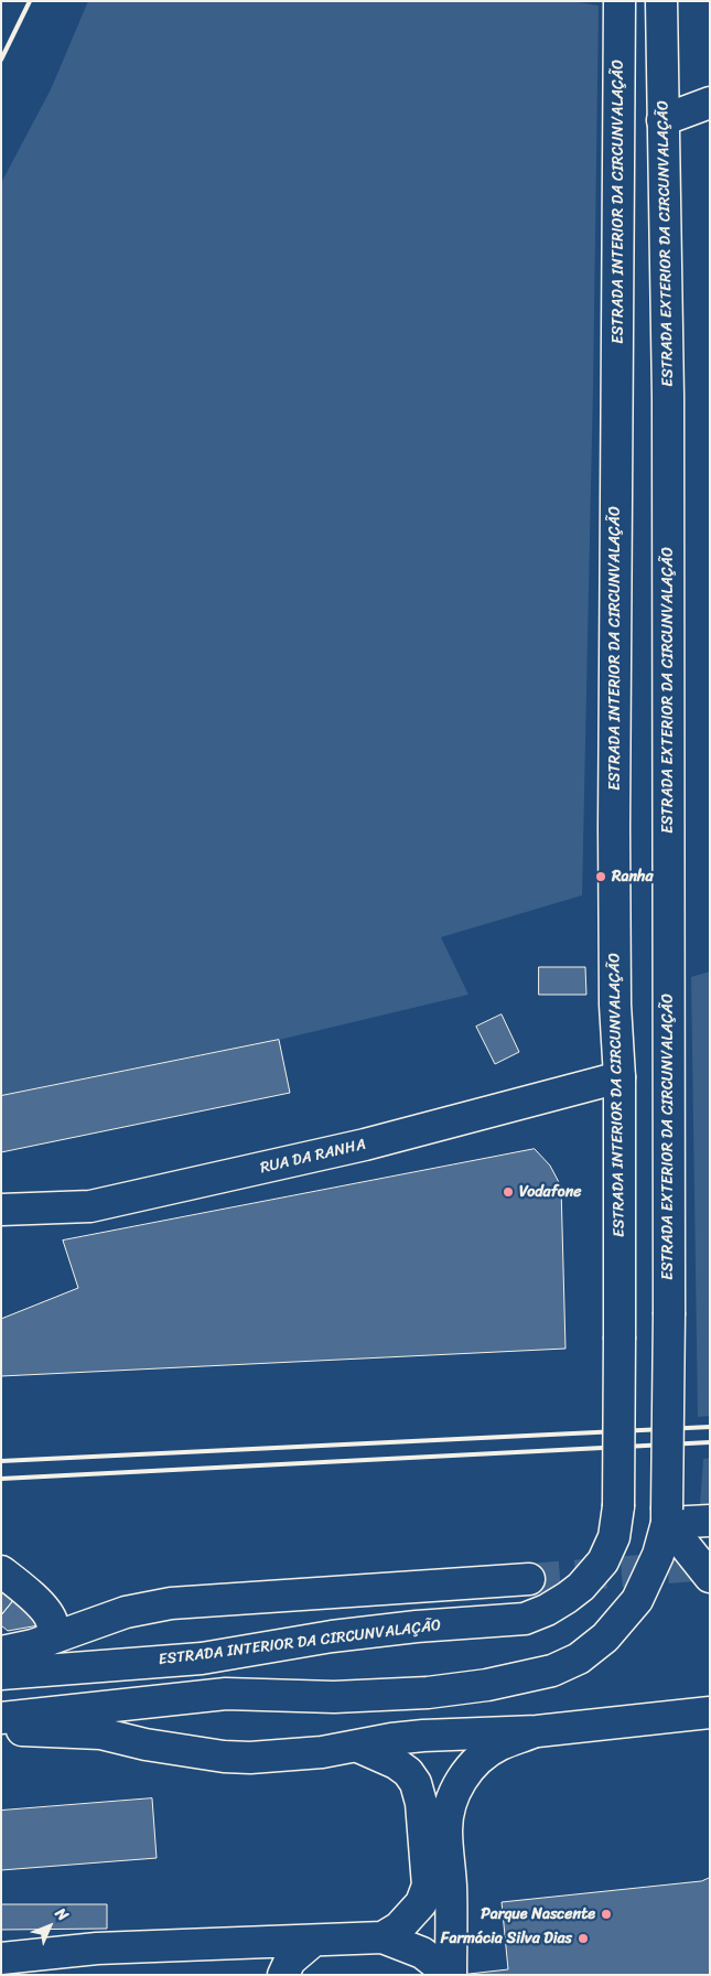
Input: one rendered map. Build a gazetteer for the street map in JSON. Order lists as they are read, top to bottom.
{
  "streets": {
    "main road": ["ESTRADA INTERIOR DA CIRCUNVALAÇÃO", "ESTRADA EXTERIOR DA CIRCUNVALAÇÃO", "RUA DA RANHA"]
  },
  "crossings": [
    ["ESTRADA INTERIOR DA CIRCUNVALAÇÃO", "RUA DA RANHA"]
  ],
  "places": [
    "Ranha",
    "Vodafone",
    "Parque Nascente",
    "Farmácia Silva Dias"
  ],
  "north": "top right"
}
